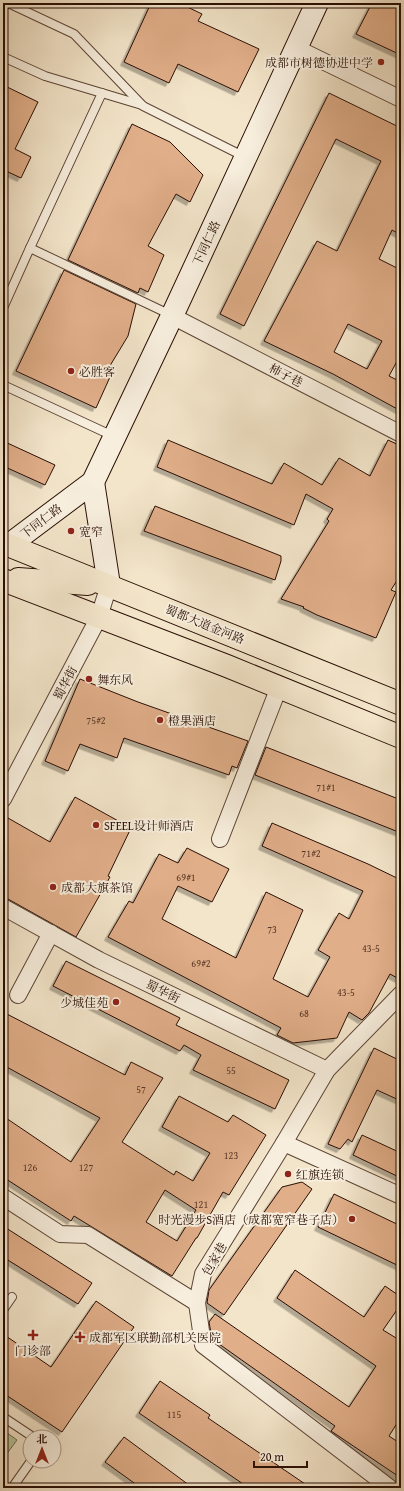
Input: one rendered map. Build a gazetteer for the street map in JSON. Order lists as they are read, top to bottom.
{
  "streets": {
    "main road": ["蜀都大道金河路"],
    "street": [
      "下同仁路",
      "柿子巷",
      "蜀华街",
      "包家巷"
    ]
  },
  "crossings": [
    ["下同仁路", "柿子巷"],
    ["下同仁路", "蜀都大道金河路"],
    ["蜀都大道金河路", "蜀华街"],
    ["蜀华街", "包家巷"]
  ],
  "places": {
    "other": [
      "成都市树德协进中学",
      "必胜客",
      "宽窄",
      "舞东风",
      "橙果酒店",
      "SFEEL设计师酒店",
      "成都大旗茶馆",
      "少城佳苑",
      "红旗连锁",
      "时光漫步S酒店（成都宽窄巷子店）"
    ],
    "health": ["门诊部", "成都军区联勤部机关医院"]
  },
  "house_numbers": [
    "75#2",
    "71#1",
    "71#2",
    "69#1",
    "73",
    "43-5",
    "69#2",
    "43-5",
    "68",
    "55",
    "57",
    "123",
    "126",
    "127",
    "121",
    "115"
  ],
  "scale_bar": "20 m",
  "north": "top"
}
